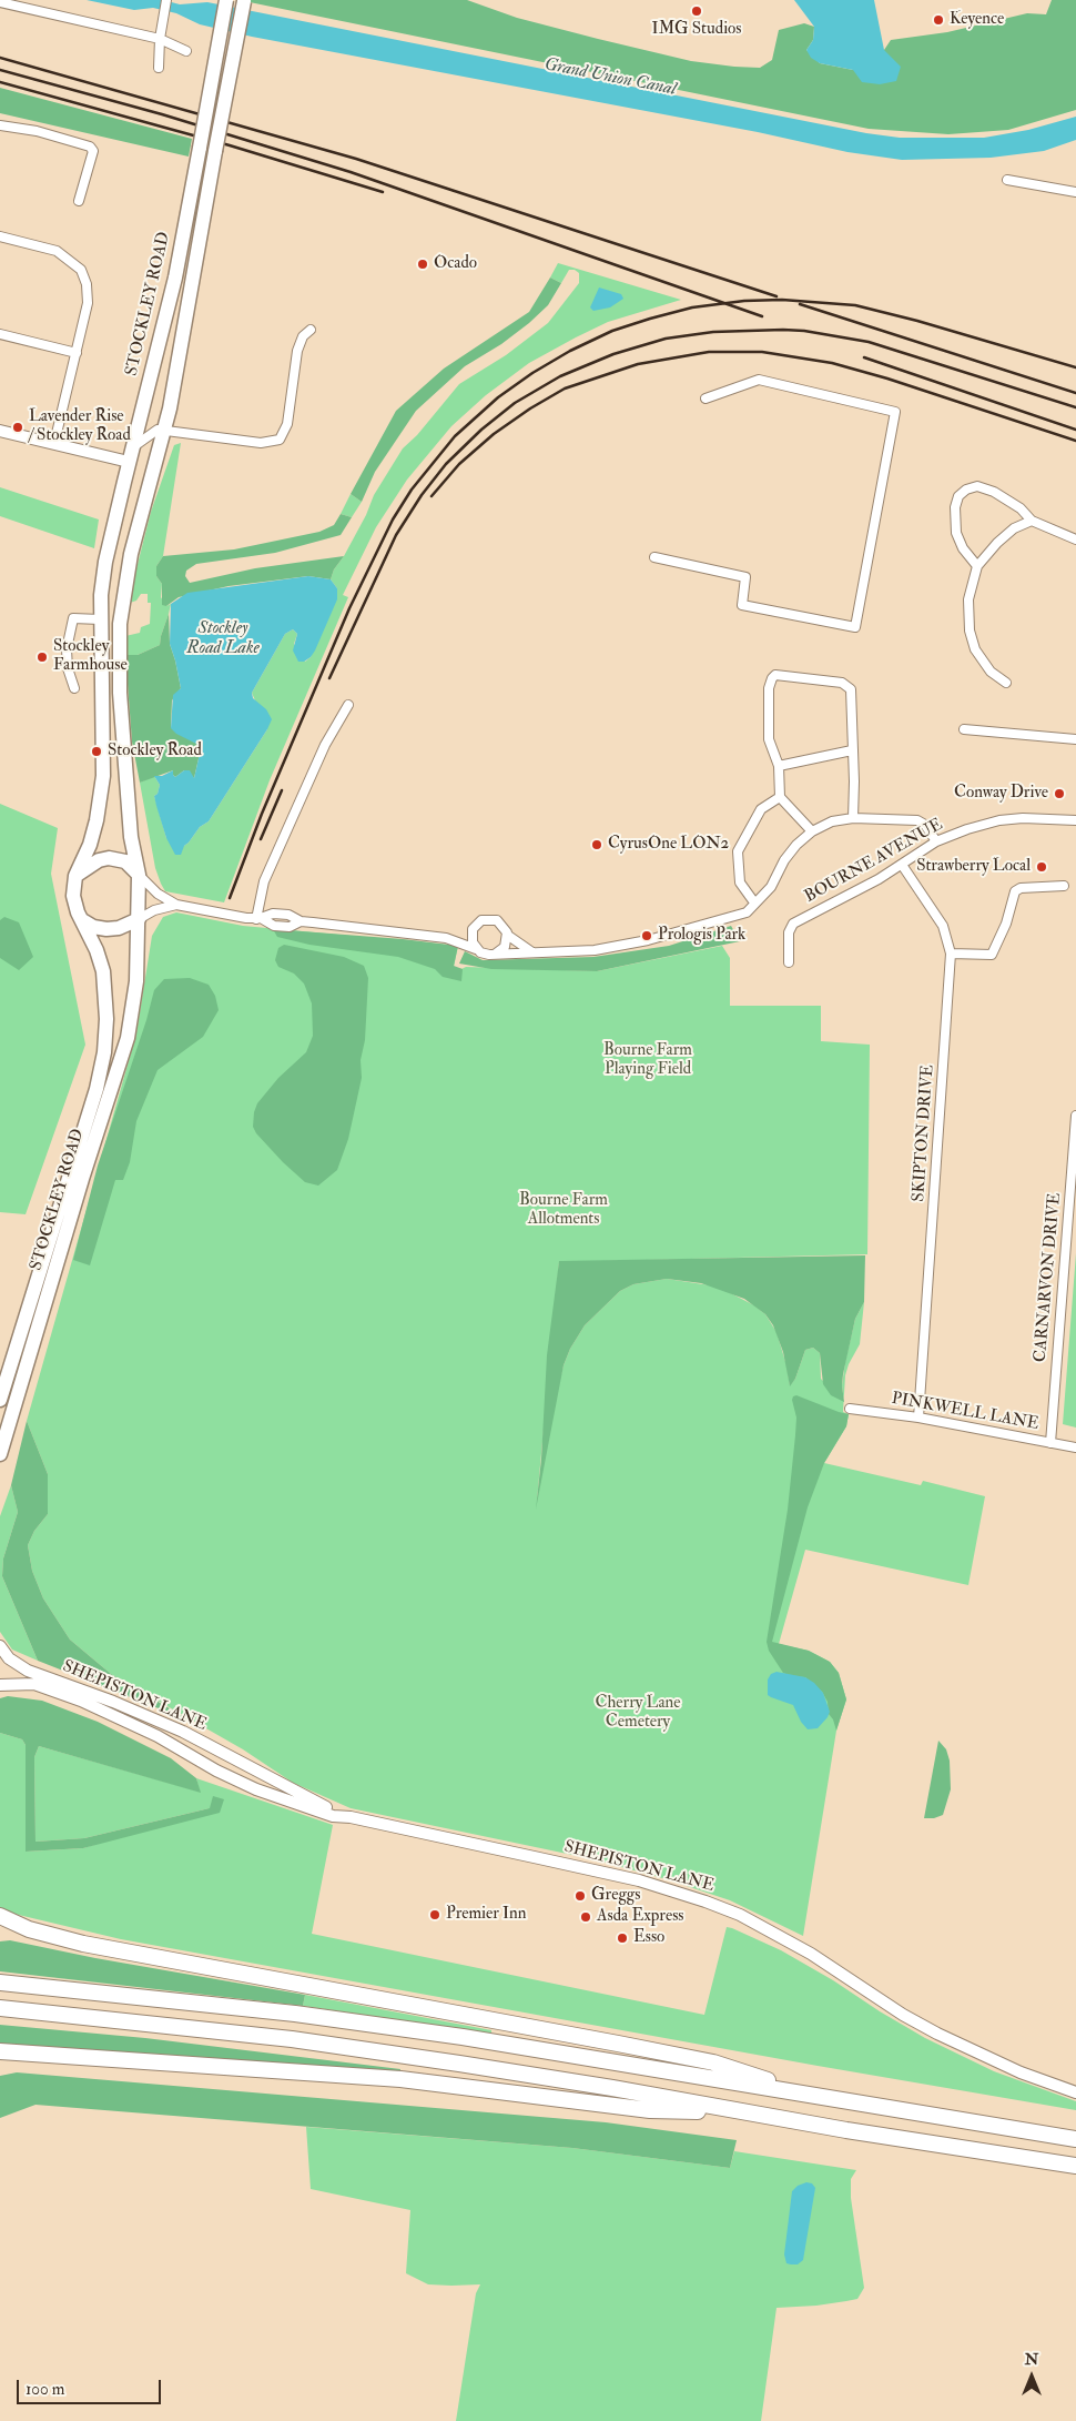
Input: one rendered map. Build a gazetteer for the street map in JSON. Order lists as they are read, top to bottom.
{
  "streets": {
    "main road": ["STOCKLEY ROAD"],
    "street": [
      "BOURNE AVENUE",
      "SKIPTON DRIVE",
      "CARNARVON DRIVE",
      "PINKWELL LANE",
      "SHEPISTON LANE"
    ]
  },
  "crossings": [
    ["BOURNE AVENUE", "SKIPTON DRIVE"],
    ["SKIPTON DRIVE", "PINKWELL LANE"],
    ["CARNARVON DRIVE", "PINKWELL LANE"]
  ],
  "water": ["Grand Union Canal", "Stockley Road Lake"],
  "parks": ["Bourne Farm Playing Field", "Bourne Farm Allotments", "Cherry Lane Cemetery"],
  "places": [
    "IMG Studios",
    "Keyence",
    "Ocado",
    "Lavender Rise / Stockley Road",
    "Stockley Farmhouse",
    "Stockley Road",
    "Conway Drive",
    "CyrusOne LON2",
    "Strawberry Local",
    "Prologis Park",
    "Greggs",
    "Premier Inn",
    "Asda Express",
    "Esso"
  ],
  "scale_bar": "100 m",
  "north": "top"
}
